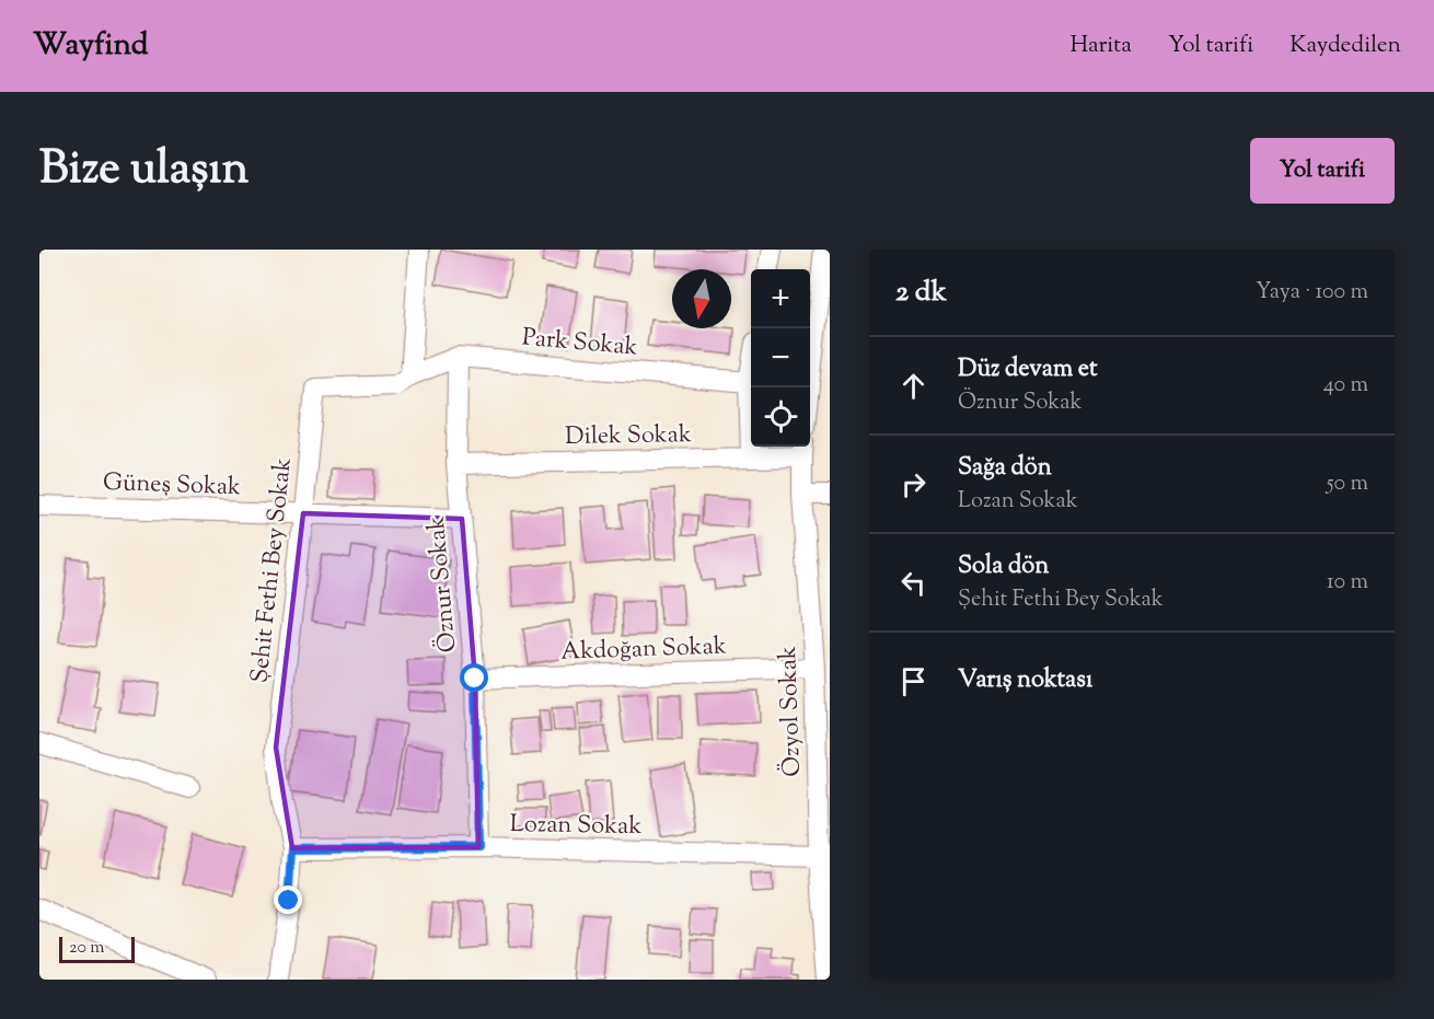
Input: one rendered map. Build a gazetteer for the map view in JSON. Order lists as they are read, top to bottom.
{
  "streets": {
    "street": [
      "Park Sokak",
      "Dilek Sokak",
      "Güneş Sokak",
      "Şehit Fethi Bey Sokak",
      "Öznur Sokak",
      "Akdoğan Sokak",
      "Özyol Sokak",
      "Lozan Sokak"
    ]
  },
  "crossings": [
    ["Park Sokak", "Şehit Fethi Bey Sokak"],
    ["Park Sokak", "Öznur Sokak"],
    ["Dilek Sokak", "Öznur Sokak"],
    ["Dilek Sokak", "Özyol Sokak"],
    ["Güneş Sokak", "Şehit Fethi Bey Sokak"],
    ["Güneş Sokak", "Öznur Sokak"],
    ["Şehit Fethi Bey Sokak", "Lozan Sokak"],
    ["Öznur Sokak", "Akdoğan Sokak"],
    ["Öznur Sokak", "Lozan Sokak"],
    ["Akdoğan Sokak", "Özyol Sokak"],
    ["Özyol Sokak", "Lozan Sokak"]
  ],
  "scale_bar": "20 m",
  "north": "bottom",
  "page": {
    "header": "Wayfind",
    "nav": ["Harita", "Yol tarifi", "Kaydedilen"],
    "title": "Bize ulaşın",
    "buttons": "Yol tarifi",
    "heading": ["2 dk", "Yaya · 100 m"],
    "map_buttons": ["+", "−"],
    "list": [
      ["Düz devam et", "Öznur Sokak", "40 m"],
      ["Sağa dön", "Lozan Sokak", "50 m"],
      ["Sola dön", "Şehit Fethi Bey Sokak", "10 m"],
      "Varış noktası"
    ],
    "scale": "20 m"
  }
}
